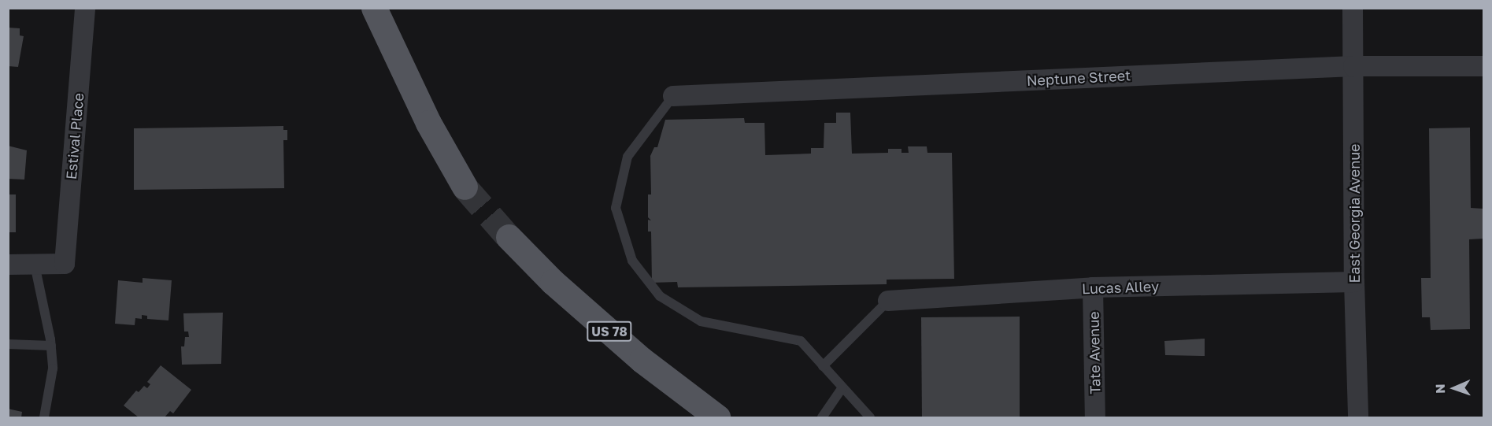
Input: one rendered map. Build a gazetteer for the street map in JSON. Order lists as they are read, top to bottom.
{
  "streets": {
    "main road": ["US 78"],
    "street": [
      "Neptune Street",
      "Estival Place",
      "East Georgia Avenue",
      "Lucas Alley",
      "Tate Avenue"
    ]
  },
  "crossings": [
    ["Neptune Street", "East Georgia Avenue"],
    ["East Georgia Avenue", "Lucas Alley"],
    ["Lucas Alley", "Tate Avenue"]
  ],
  "north": "left"
}
